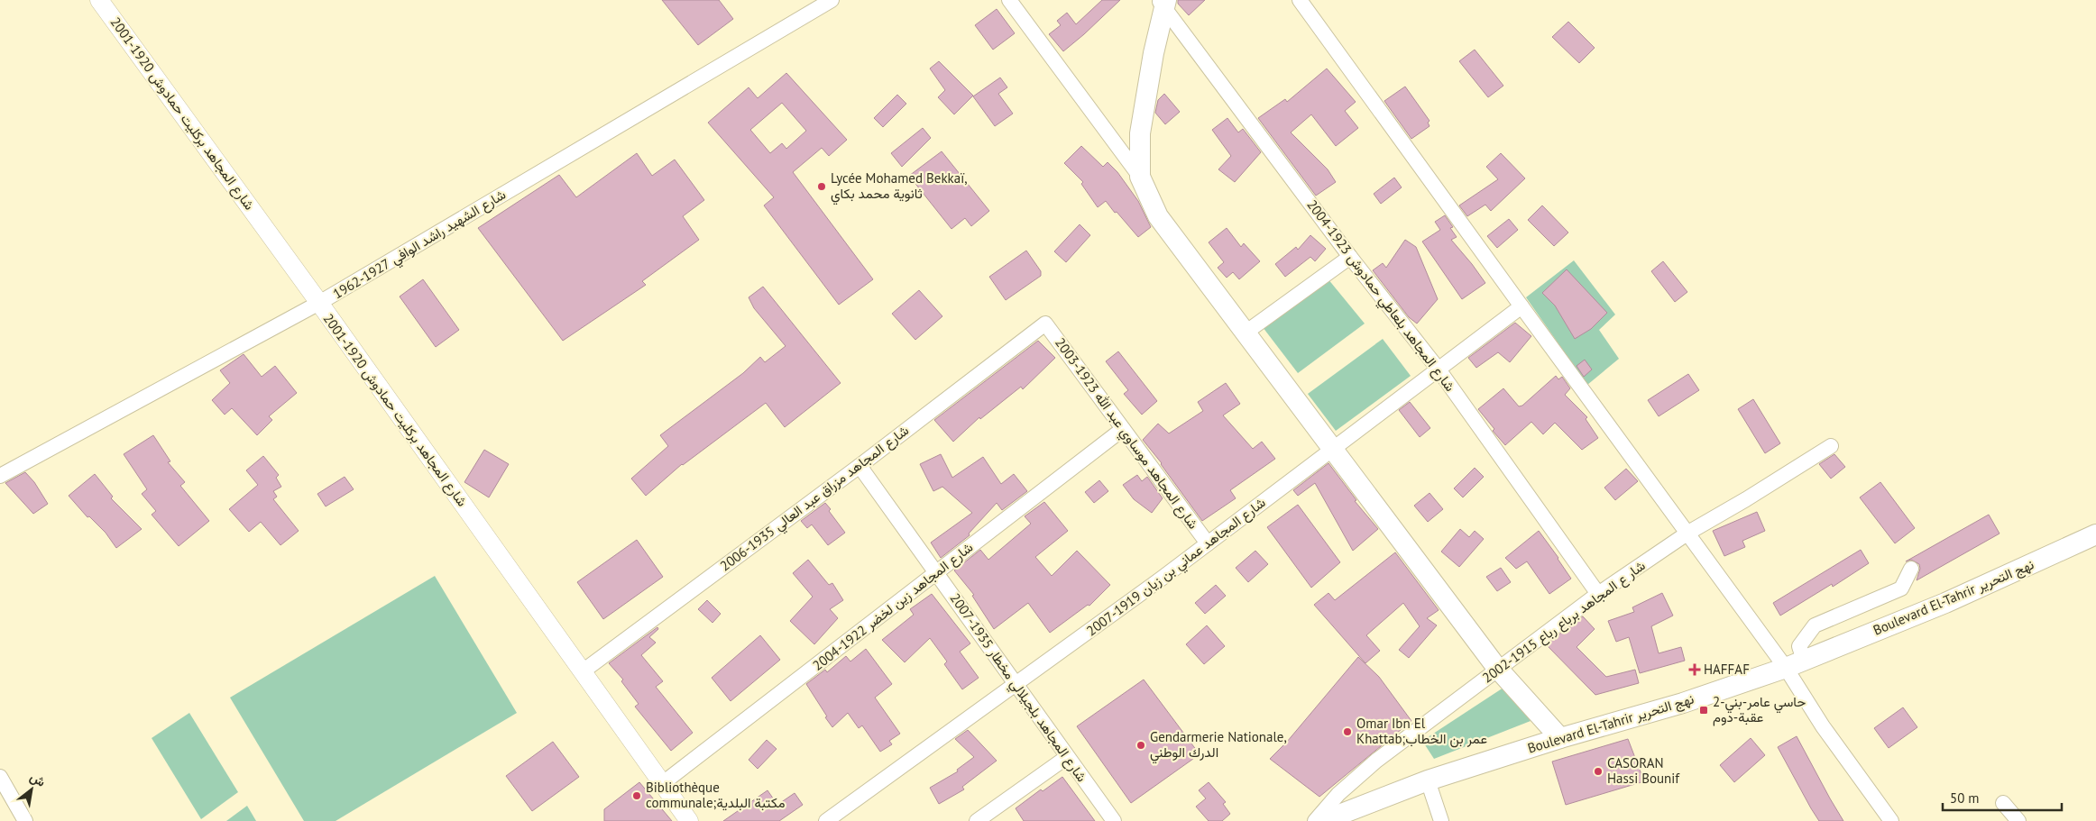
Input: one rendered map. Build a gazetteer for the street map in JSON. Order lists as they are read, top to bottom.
{
  "streets": {
    "main road": ["Boulevard El-Tahrir نهج التحرير"],
    "street": [
      "شارع المجاهد بركليت حمادوش 1920-2001",
      "شارع الشهيد راشد الوافي 1927-1962",
      "شارع المجاهد بلعاطي حمادوش 1923-2004",
      "شارع المجاهد موساوي عبد الله 1923-2003",
      "شارع المجاهد مزراق عبد العالي 1935-2006",
      "شارع المجاهد عماني بن زيان 1919-2007",
      "شارع المجاهد زين لخضر 1922-2004",
      "شار ع المجاهد برباع رباع 1915-2002",
      "شارع المجاهد بلجيلالي مخطار 1935-2007"
    ]
  },
  "crossings": [
    ["شارع المجاهد بركليت حمادوش 1920-2001", "شارع الشهيد راشد الوافي 1927-1962"],
    ["شارع المجاهد بركليت حمادوش 1920-2001", "شارع المجاهد مزراق عبد العالي 1935-2006"],
    ["شارع المجاهد بركليت حمادوش 1920-2001", "شارع المجاهد زين لخضر 1922-2004"],
    ["شارع المجاهد بلعاطي حمادوش 1923-2004", "شارع المجاهد عماني بن زيان 1919-2007"],
    ["شارع المجاهد بلعاطي حمادوش 1923-2004", "شار ع المجاهد برباع رباع 1915-2002"],
    ["شارع المجاهد موساوي عبد الله 1923-2003", "شارع المجاهد مزراق عبد العالي 1935-2006"],
    ["شارع المجاهد موساوي عبد الله 1923-2003", "شارع المجاهد عماني بن زيان 1919-2007"],
    ["شارع المجاهد موساوي عبد الله 1923-2003", "شارع المجاهد زين لخضر 1922-2004"],
    ["شارع المجاهد مزراق عبد العالي 1935-2006", "شارع المجاهد بلجيلالي مخطار 1935-2007"],
    ["شارع المجاهد عماني بن زيان 1919-2007", "شارع المجاهد بلجيلالي مخطار 1935-2007"],
    ["شارع المجاهد زين لخضر 1922-2004", "شارع المجاهد بلجيلالي مخطار 1935-2007"]
  ],
  "places": {
    "other": [
      "Lycée Mohamed Bekkaï, ثانوية محمد بكاي",
      "Omar Ibn El Khattab;عمر بن الخطاب",
      "Gendarmerie Nationale, الدرك الوطني",
      "CASORAN Hassi Bounif",
      "Bibliothèque communale;مكتبة البلدية"
    ],
    "health": ["HAFFAF"],
    "transit": ["2-حاسي عامر-بني عقبة-دوم"]
  },
  "scale_bar": "50 m",
  "north": "top right"
}
